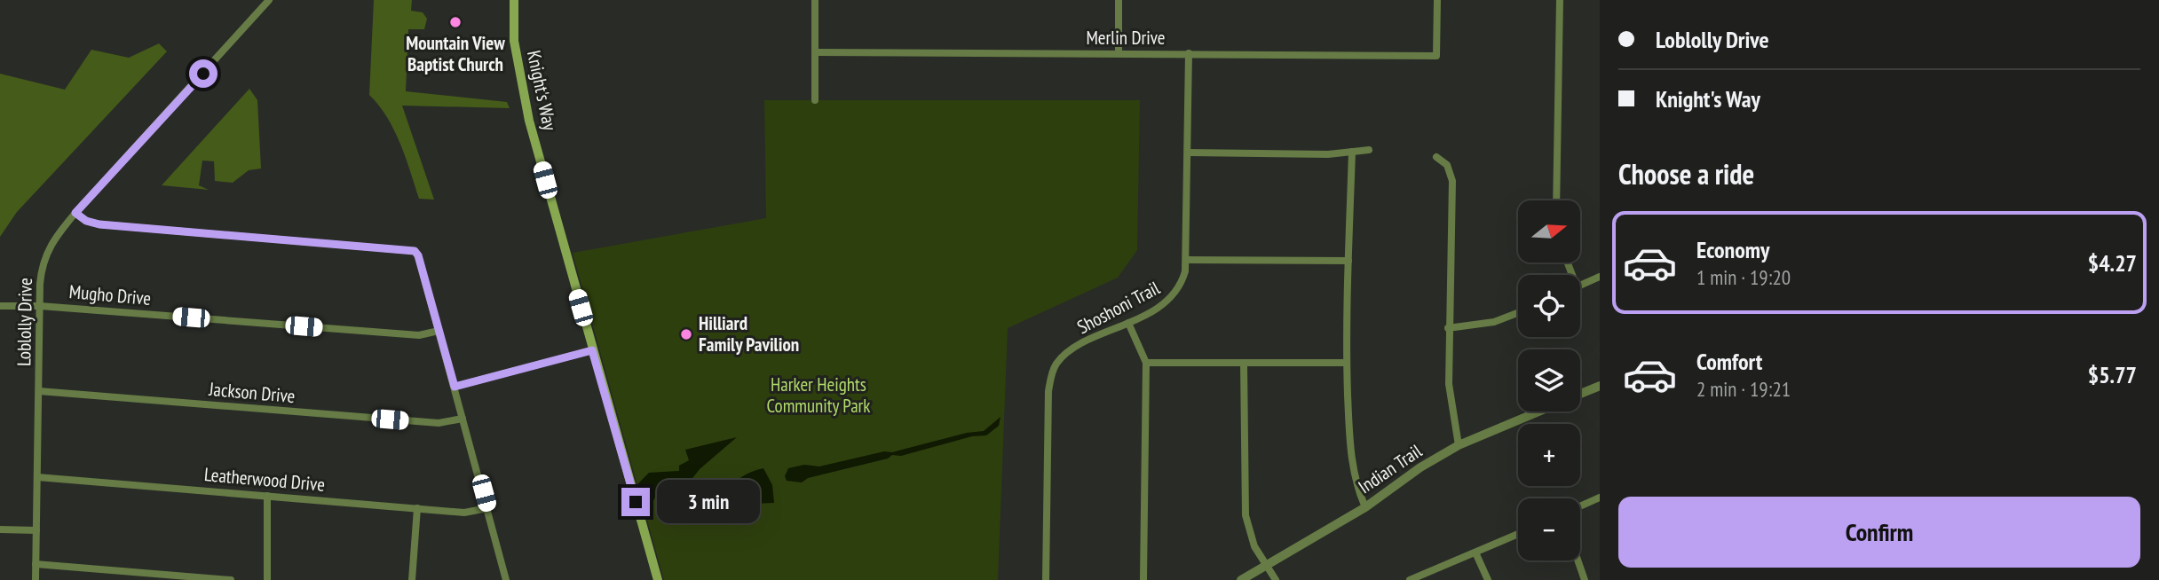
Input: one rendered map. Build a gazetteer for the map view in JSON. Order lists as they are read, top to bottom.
{
  "streets": {
    "main road": ["Knight's Way"],
    "street": [
      "Merlin Drive",
      "Mugho Drive",
      "Shoshoni Trail",
      "Loblolly Drive",
      "Jackson Drive",
      "Indian Trail",
      "Leatherwood Drive"
    ]
  },
  "crossings": [
    ["Merlin Drive", "Shoshoni Trail"],
    ["Mugho Drive", "Loblolly Drive"],
    ["Loblolly Drive", "Jackson Drive"],
    ["Loblolly Drive", "Leatherwood Drive"]
  ],
  "parks": ["Harker Heights Community Park"],
  "places": ["Mountain View Baptist Church", "Hilliard Family Pavilion"],
  "north": "right",
  "page": {
    "banner": ["Loblolly Drive", "Knight's Way"],
    "heading": "Choose a ride",
    "map_buttons": ["+", "−"],
    "list": [
      {
        "name": "Economy",
        "note": "1 min · 19:20",
        "value": "$4.27"
      },
      {
        "name": "Comfort",
        "note": "2 min · 19:21",
        "value": "$5.77"
      }
    ],
    "bubble": "3 min",
    "buttons": "Confirm"
  }
}
